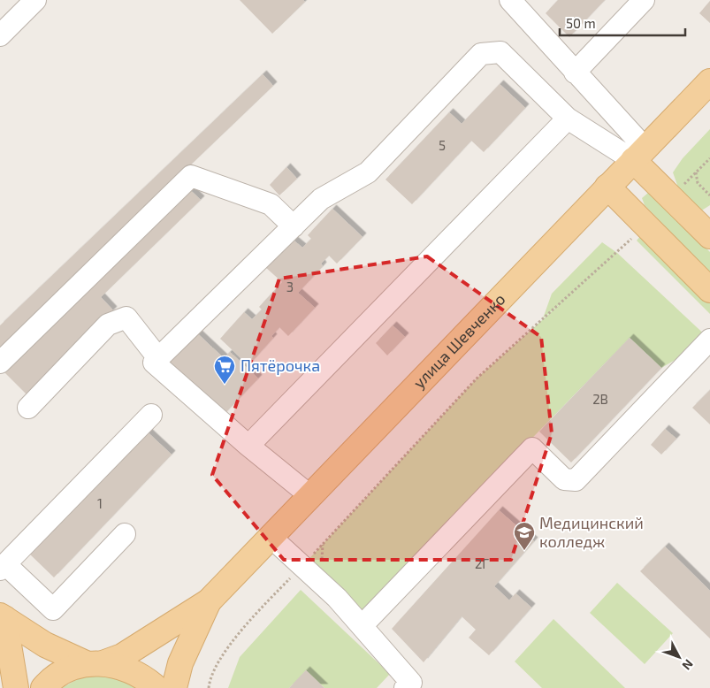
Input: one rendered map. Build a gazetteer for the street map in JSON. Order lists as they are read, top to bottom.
{
  "streets": {
    "main road": ["улица Шевченко"]
  },
  "places": {
    "supermarket": ["Пятёрочка"],
    "school or university": ["Медицинский колледж"]
  },
  "house_numbers": [
    "5",
    "3",
    "2В",
    "1",
    "2Г"
  ],
  "scale_bar": "50 m",
  "north": "bottom right"
}
